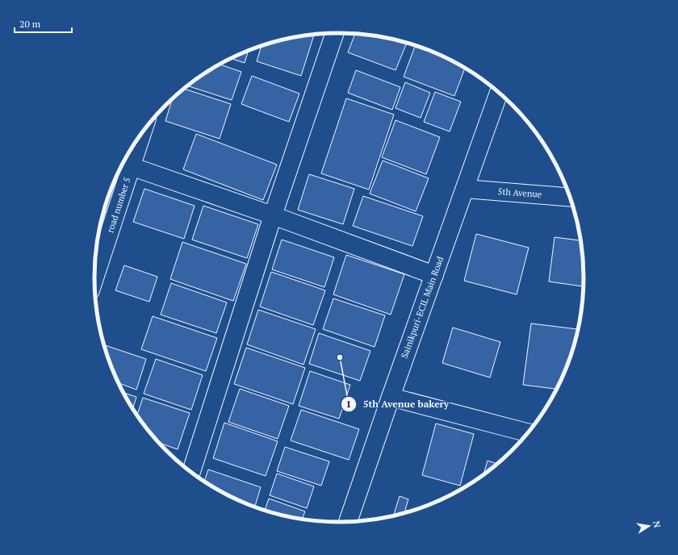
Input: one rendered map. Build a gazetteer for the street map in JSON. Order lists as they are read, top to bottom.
{
  "streets": {
    "street": ["5th Avenue", "road number 5", "Sainikpuri-ECIL Main Road"]
  },
  "crossings": [
    ["5th Avenue", "Sainikpuri-ECIL Main Road"]
  ],
  "places": ["5th Avenue bakery"],
  "scale_bar": "20 m",
  "north": "right"
}
